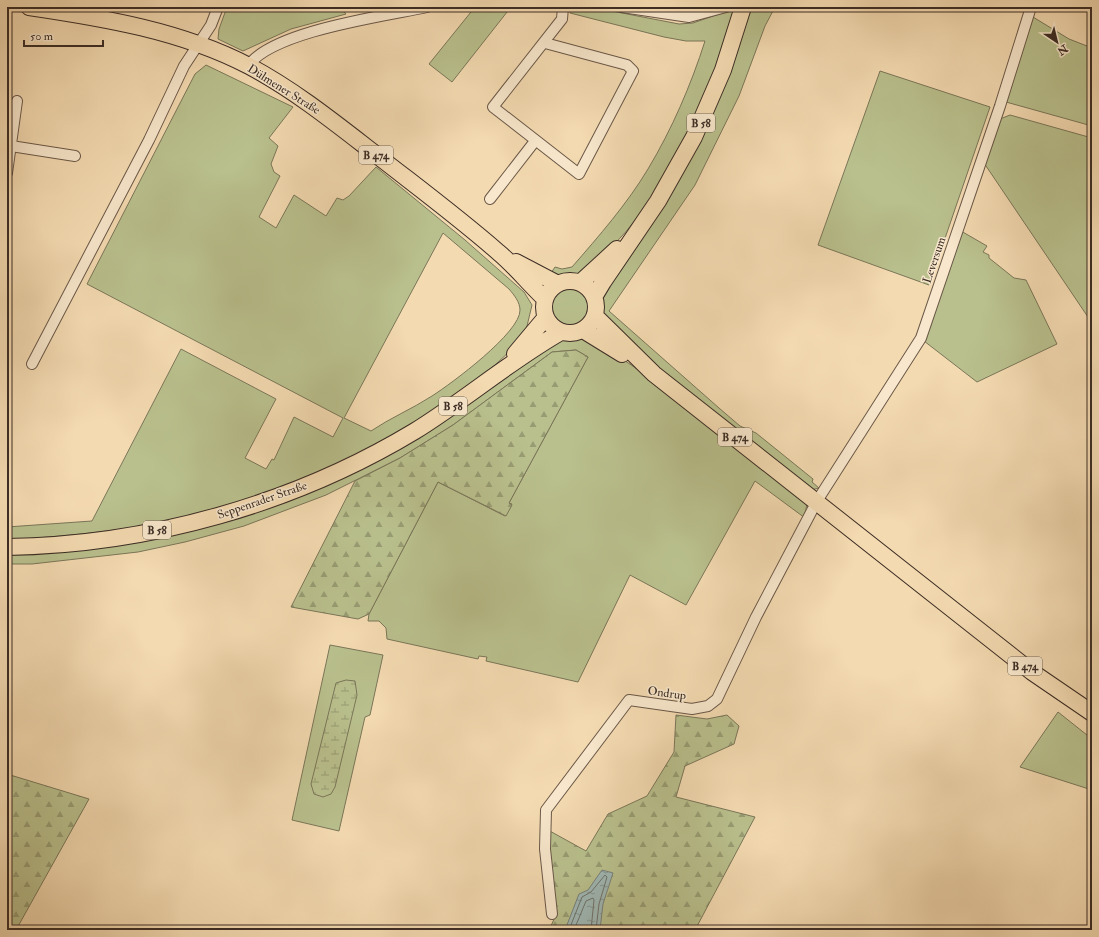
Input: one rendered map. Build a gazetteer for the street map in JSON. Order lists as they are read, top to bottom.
{
  "streets": {
    "main road": [
      "Dülmener Straße",
      "B 58",
      "B 474",
      "Seppenrader Straße"
    ],
    "street": ["Leversum", "Ondrup"]
  },
  "crossings": [
    ["Dülmener Straße", "B 58"],
    ["Dülmener Straße", "B 474"],
    ["Dülmener Straße", "Seppenrader Straße"],
    ["B 58", "B 474"],
    ["B 58", "Seppenrader Straße"],
    ["B 474", "Leversum"],
    ["B 474", "Seppenrader Straße"],
    ["B 474", "Ondrup"],
    ["Leversum", "Ondrup"]
  ],
  "scale_bar": "50 m",
  "north": "bottom right"
}
